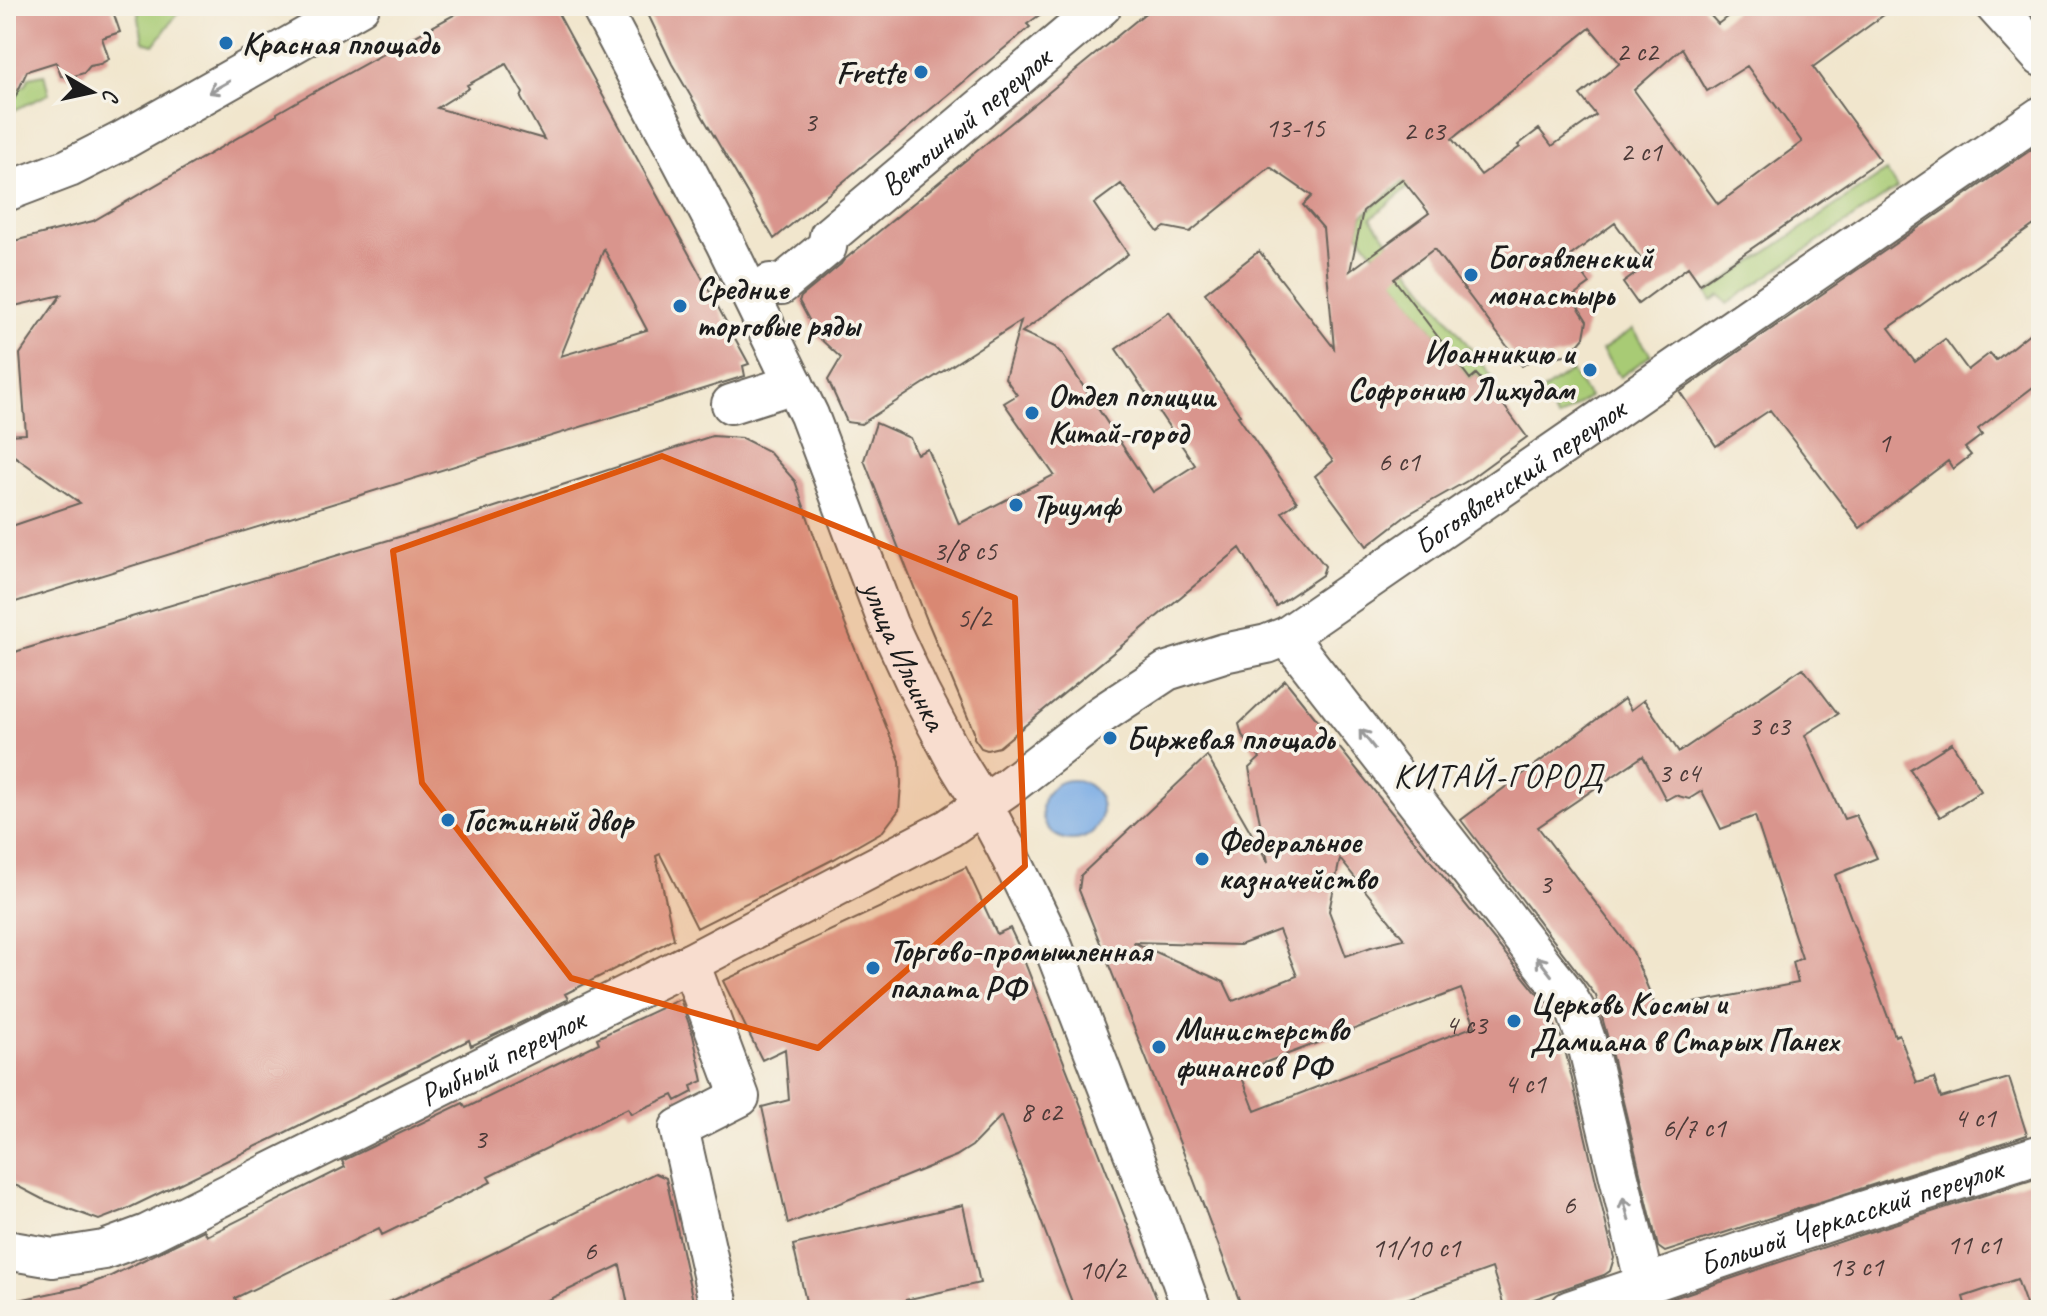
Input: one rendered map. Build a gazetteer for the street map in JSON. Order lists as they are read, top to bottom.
{
  "streets": {
    "street": [
      "Ветошный переулок",
      "Богоявленский переулок",
      "улица Ильинка",
      "Рыбный переулок",
      "Большой Черкасский переулок"
    ]
  },
  "crossings": [
    ["Ветошный переулок", "улица Ильинка"],
    ["Богоявленский переулок", "улица Ильинка"],
    ["Богоявленский переулок", "Рыбный переулок"],
    ["улица Ильинка", "Рыбный переулок"]
  ],
  "districts": ["КИТАЙ-ГОРОД"],
  "places": [
    "Красная площадь",
    "Frette",
    "Богоявленский монастырь",
    "Средние торговые ряды",
    "Иоанникию и Софронию Лихудам",
    "Отдел полиции Китай-город",
    "Триумф",
    "Биржевая площадь",
    "Гостиный двор",
    "Федеральное казначейство",
    "Торгово-промышленная палата РФ",
    "Церковь Космы и Дамиана в Старых Панех",
    "Министерство финансов РФ"
  ],
  "house_numbers": [
    "2 с2",
    "3",
    "13-15",
    "2 с3",
    "2 с1",
    "1",
    "6 с1",
    "3/8 с5",
    "5/2",
    "3 с3",
    "3 с4",
    "3",
    "4 с3",
    "4 с1",
    "8 с2",
    "4 с1",
    "6/7 с1",
    "3",
    "6",
    "11 с1",
    "11/10 с1",
    "6",
    "13 с1",
    "10/2"
  ],
  "north": "right"
}
